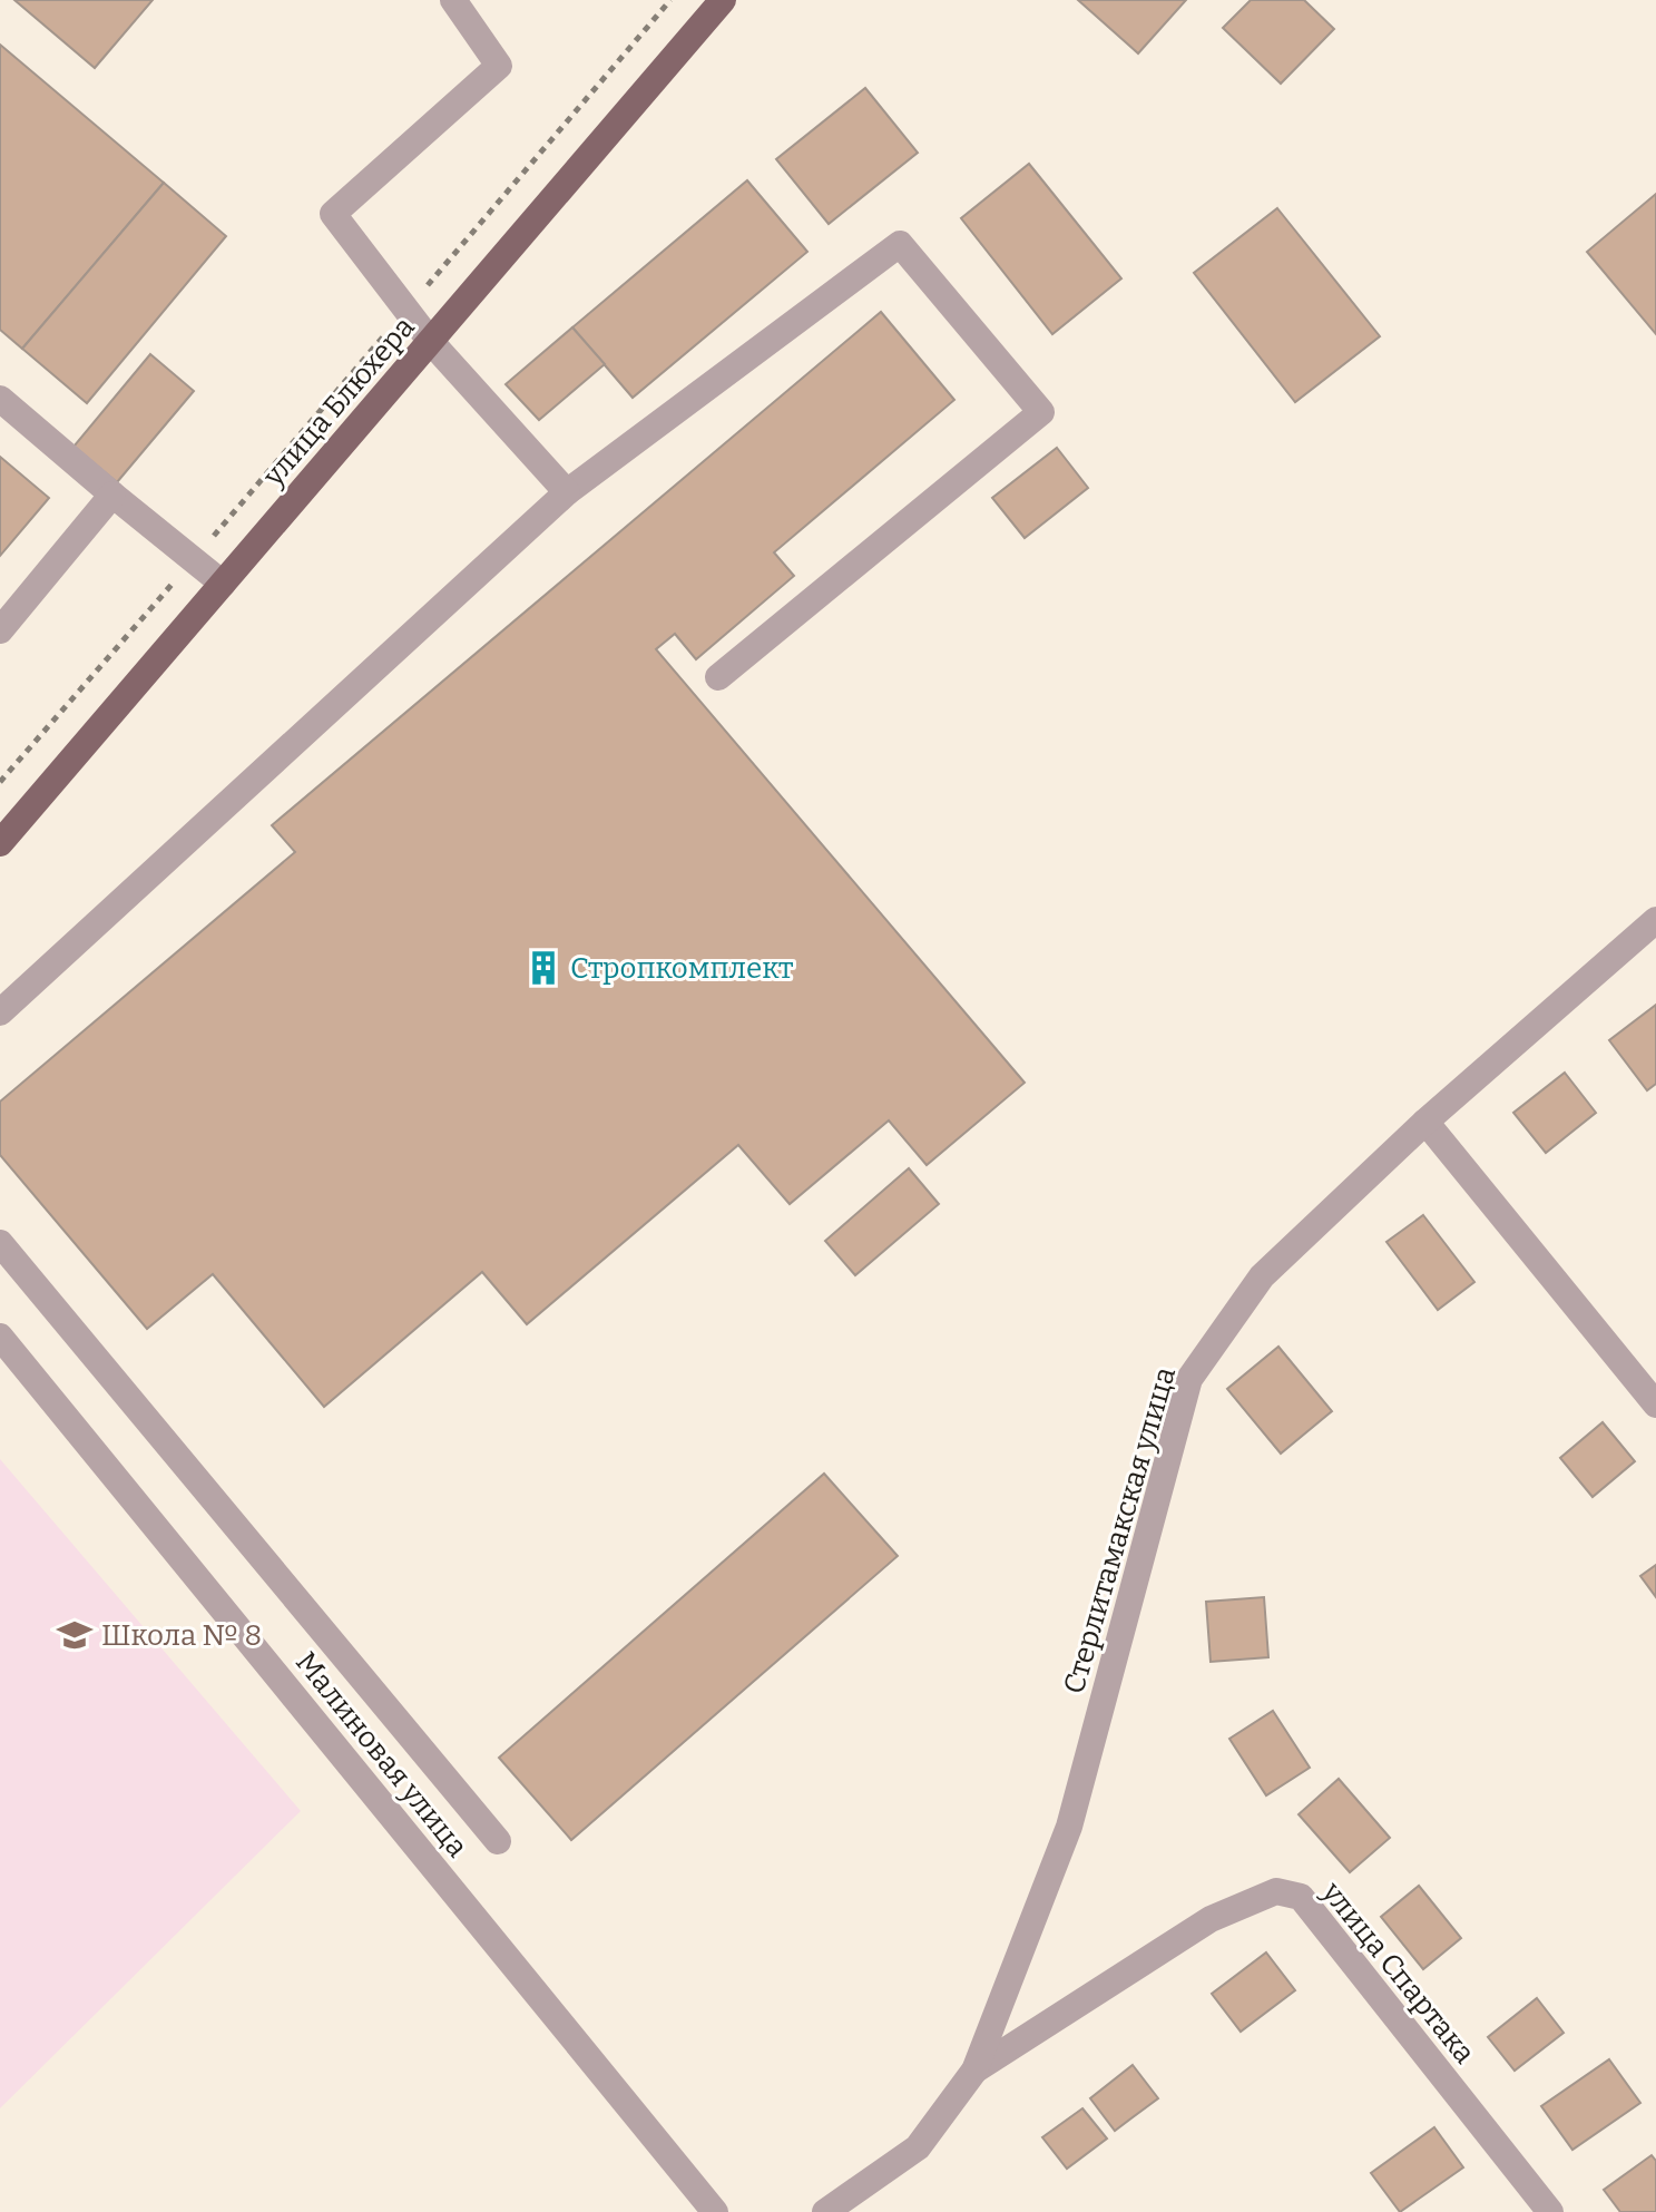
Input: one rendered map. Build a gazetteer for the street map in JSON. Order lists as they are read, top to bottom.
{
  "streets": {
    "main road": ["улица Блюхера"],
    "street": ["Стерлитамакская улица", "Малиновая улица", "улица Спартака"]
  },
  "crossings": [
    ["Стерлитамакская улица", "улица Спартака"]
  ],
  "places": {
    "building": ["Стропкомплект"],
    "school or university": ["Школа № 8"]
  }
}
